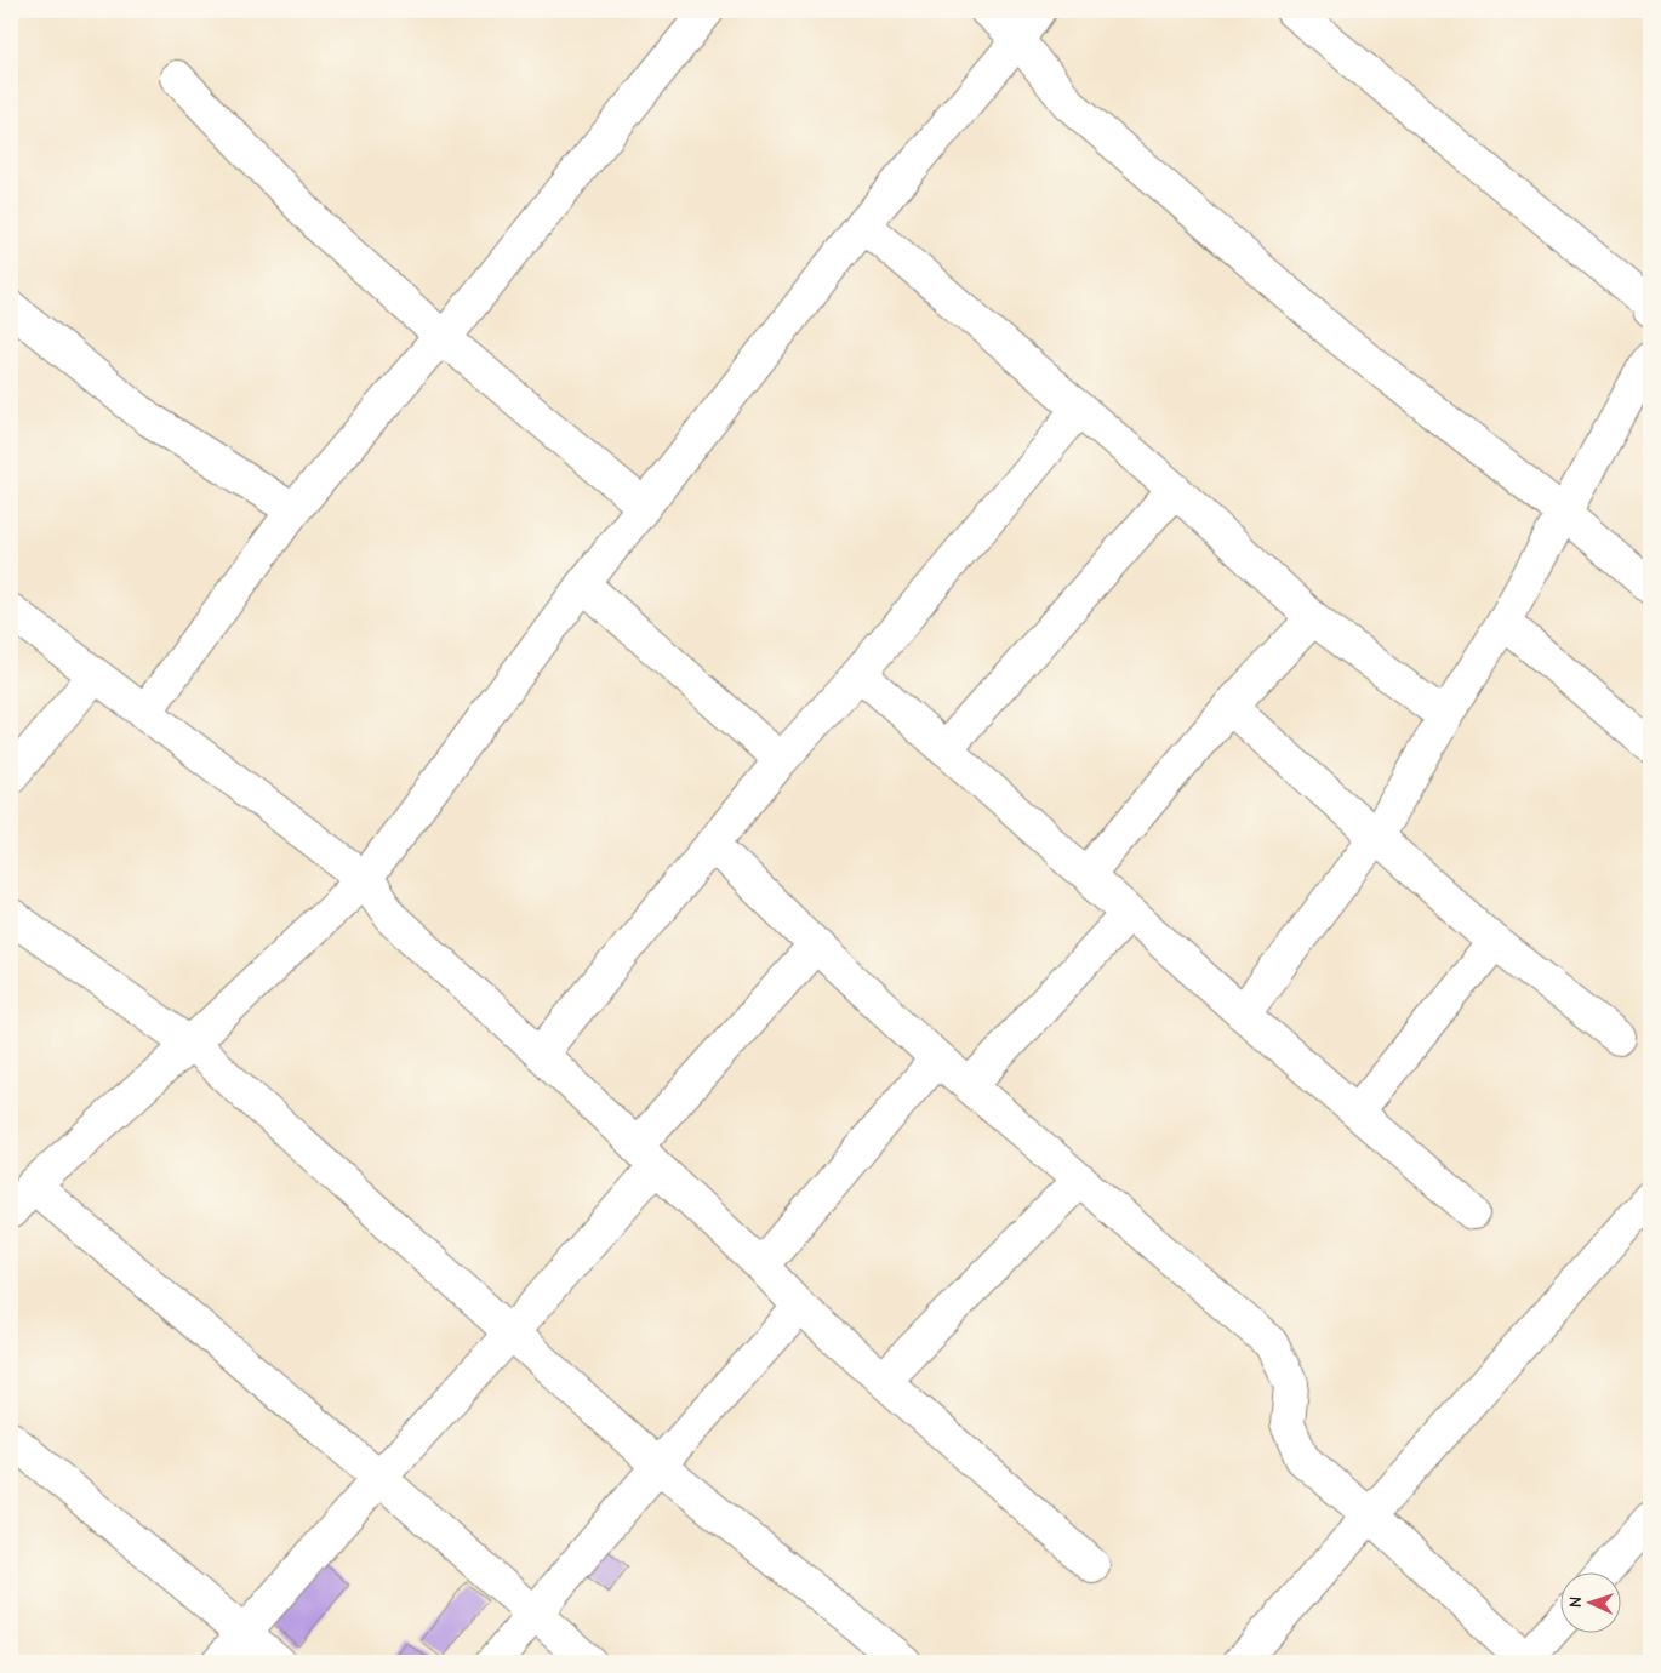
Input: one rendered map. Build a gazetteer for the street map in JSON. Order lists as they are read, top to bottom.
{
  "north": "left"
}
